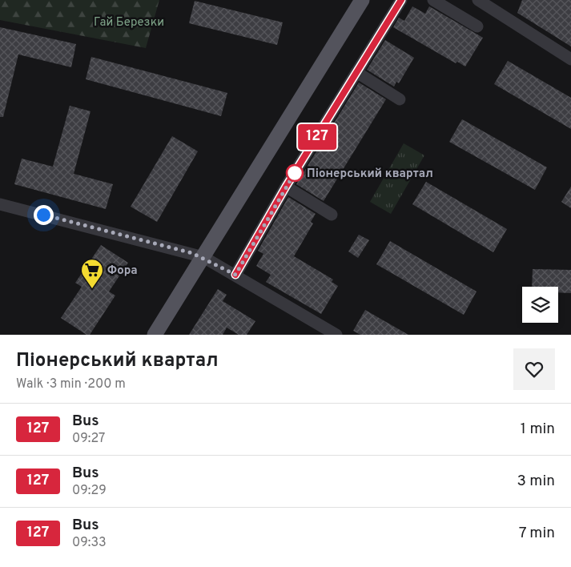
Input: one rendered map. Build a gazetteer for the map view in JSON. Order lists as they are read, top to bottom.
{
  "parks": ["Гай Березки"],
  "places": {
    "other": ["Піонерський квартал"],
    "supermarket": ["Фора"]
  },
  "lines": ["bus line 127"],
  "page": {
    "on_map": "127",
    "heading": ["Піонерський квартал", "Walk · 3 min · 200 m"],
    "list": [
      {
        "mark": "127",
        "name": "Bus",
        "note": "09:27",
        "value": "1 min"
      },
      {
        "mark": "127",
        "name": "Bus",
        "note": "09:29",
        "value": "3 min"
      },
      {
        "mark": "127",
        "name": "Bus",
        "note": "09:33",
        "value": "7 min"
      }
    ]
  }
}
